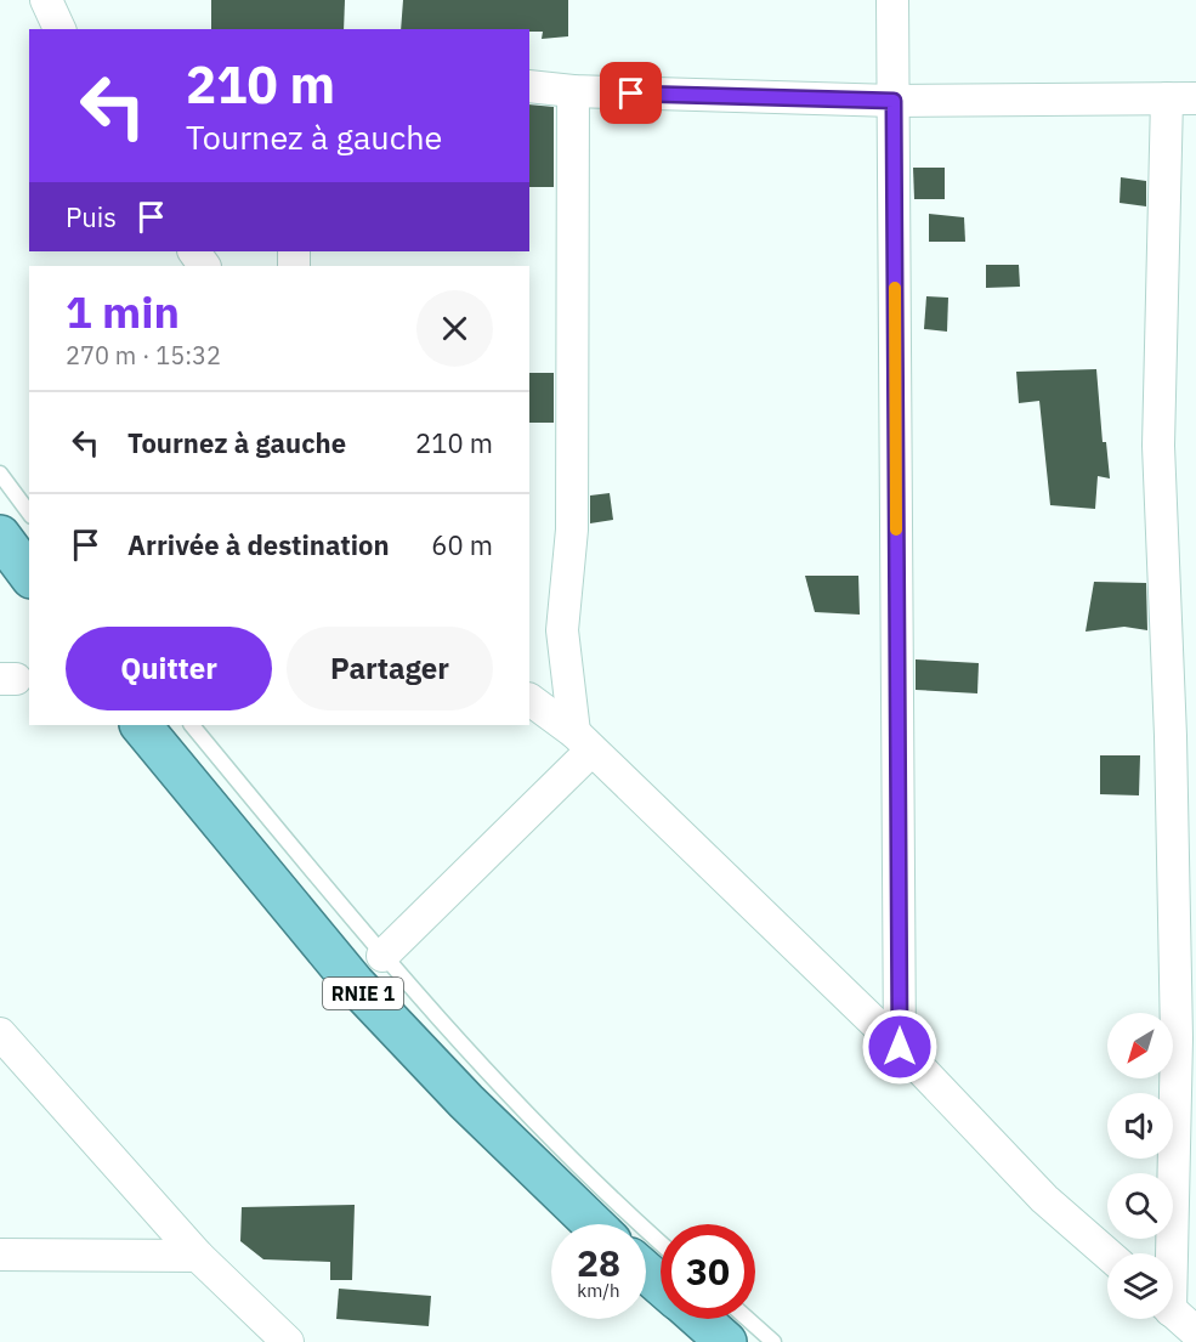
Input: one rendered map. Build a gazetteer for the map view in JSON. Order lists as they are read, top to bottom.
{
  "streets": {
    "highway": ["RNIE 1"]
  },
  "north": "bottom left",
  "page": {
    "turn": ["210 m", "Tournez à gauche"],
    "then": "Puis",
    "heading": ["1 min", "270 m · 15:32"],
    "list": [
      {
        "name": "Tournez à gauche",
        "value": "210 m"
      },
      {
        "name": "Arrivée à destination",
        "value": "60 m"
      }
    ],
    "buttons": ["Quitter", "Partager"],
    "speed": "28 km/h",
    "limit": "30"
  }
}
